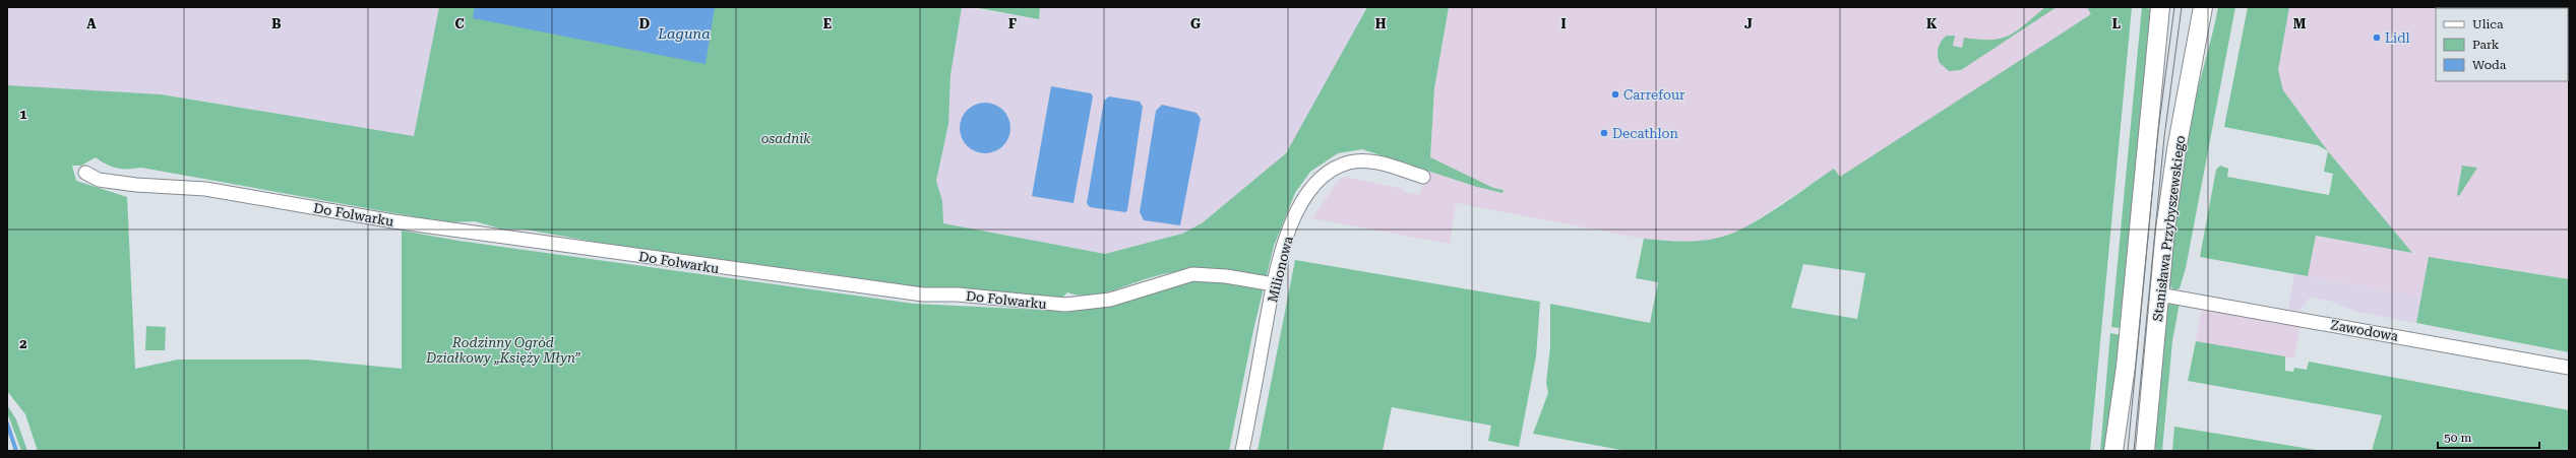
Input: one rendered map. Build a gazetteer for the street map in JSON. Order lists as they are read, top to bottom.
{
  "streets": {
    "main road": ["Stanisława Przybyszewskiego"],
    "street": ["Do Folwarku", "Milionowa", "Zawodowa"]
  },
  "crossings": [
    ["Do Folwarku", "Milionowa"],
    ["Stanisława Przybyszewskiego", "Zawodowa"]
  ],
  "water": ["Laguna"],
  "parks": ["osadnik", "Rodzinny Ogród Działkowy „Księży Młyn”"],
  "places": ["Lidl", "Carrefour", "Decathlon"],
  "legend": ["Ulica", "Park", "Woda"],
  "scale_bar": "50 m",
  "grid": {
    "columns": [
      "A",
      "B",
      "C",
      "D",
      "E",
      "F",
      "G",
      "H",
      "I",
      "J",
      "K",
      "L",
      "M"
    ],
    "rows": ["1", "2"]
  }
}
